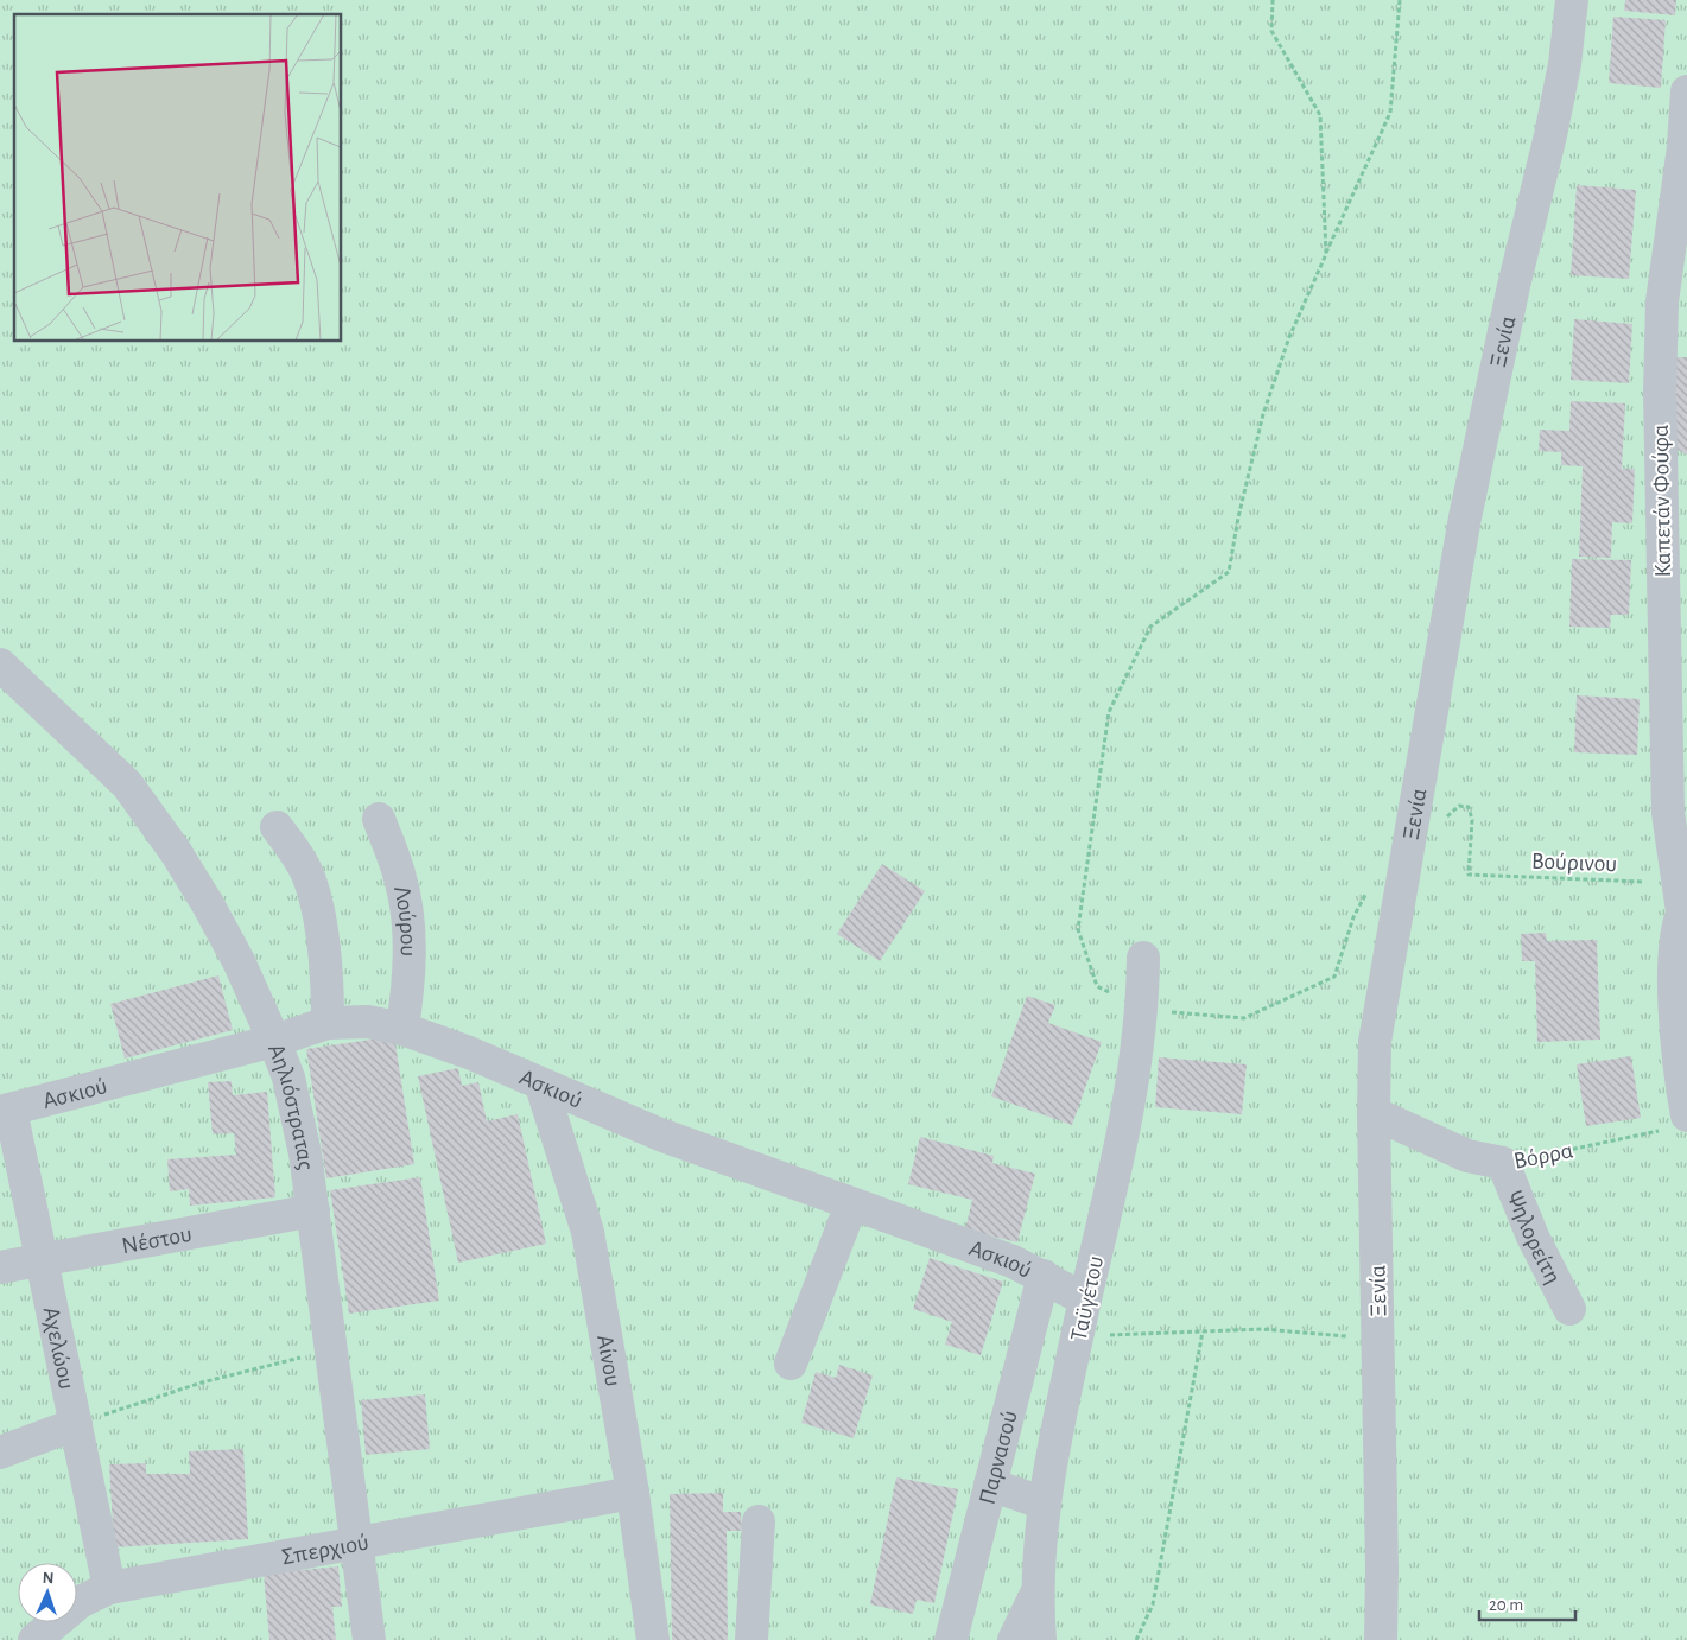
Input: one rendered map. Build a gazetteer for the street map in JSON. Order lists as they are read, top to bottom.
{
  "streets": {
    "street": [
      "Ξενία",
      "Καπετάν Φούφα",
      "Λούρου",
      "Ασκιού",
      "Αηλιόστρατας",
      "Βόρρα",
      "Ψηλορείτη",
      "Νέστου",
      "Ταϋγέτου",
      "Αχελώου",
      "Αίνου",
      "Παρνασού",
      "Σπερχιού"
    ],
    "path": ["Βούρινου"]
  },
  "crossings": [
    ["Ξενία", "Βόρρα"],
    ["Καπετάν Φούφα", "Βούρινου"],
    ["Καπετάν Φούφα", "Βόρρα"],
    ["Λούρου", "Ασκιού"],
    ["Ασκιού", "Αηλιόστρατας"],
    ["Ασκιού", "Ταϋγέτου"],
    ["Ασκιού", "Αχελώου"],
    ["Ασκιού", "Αίνου"],
    ["Ασκιού", "Παρνασού"],
    ["Αηλιόστρατας", "Νέστου"],
    ["Αηλιόστρατας", "Σπερχιού"],
    ["Βόρρα", "Ψηλορείτη"],
    ["Νέστου", "Αχελώου"],
    ["Αχελώου", "Σπερχιού"],
    ["Αίνου", "Σπερχιού"]
  ],
  "scale_bar": "20 m",
  "north": "top"
}
